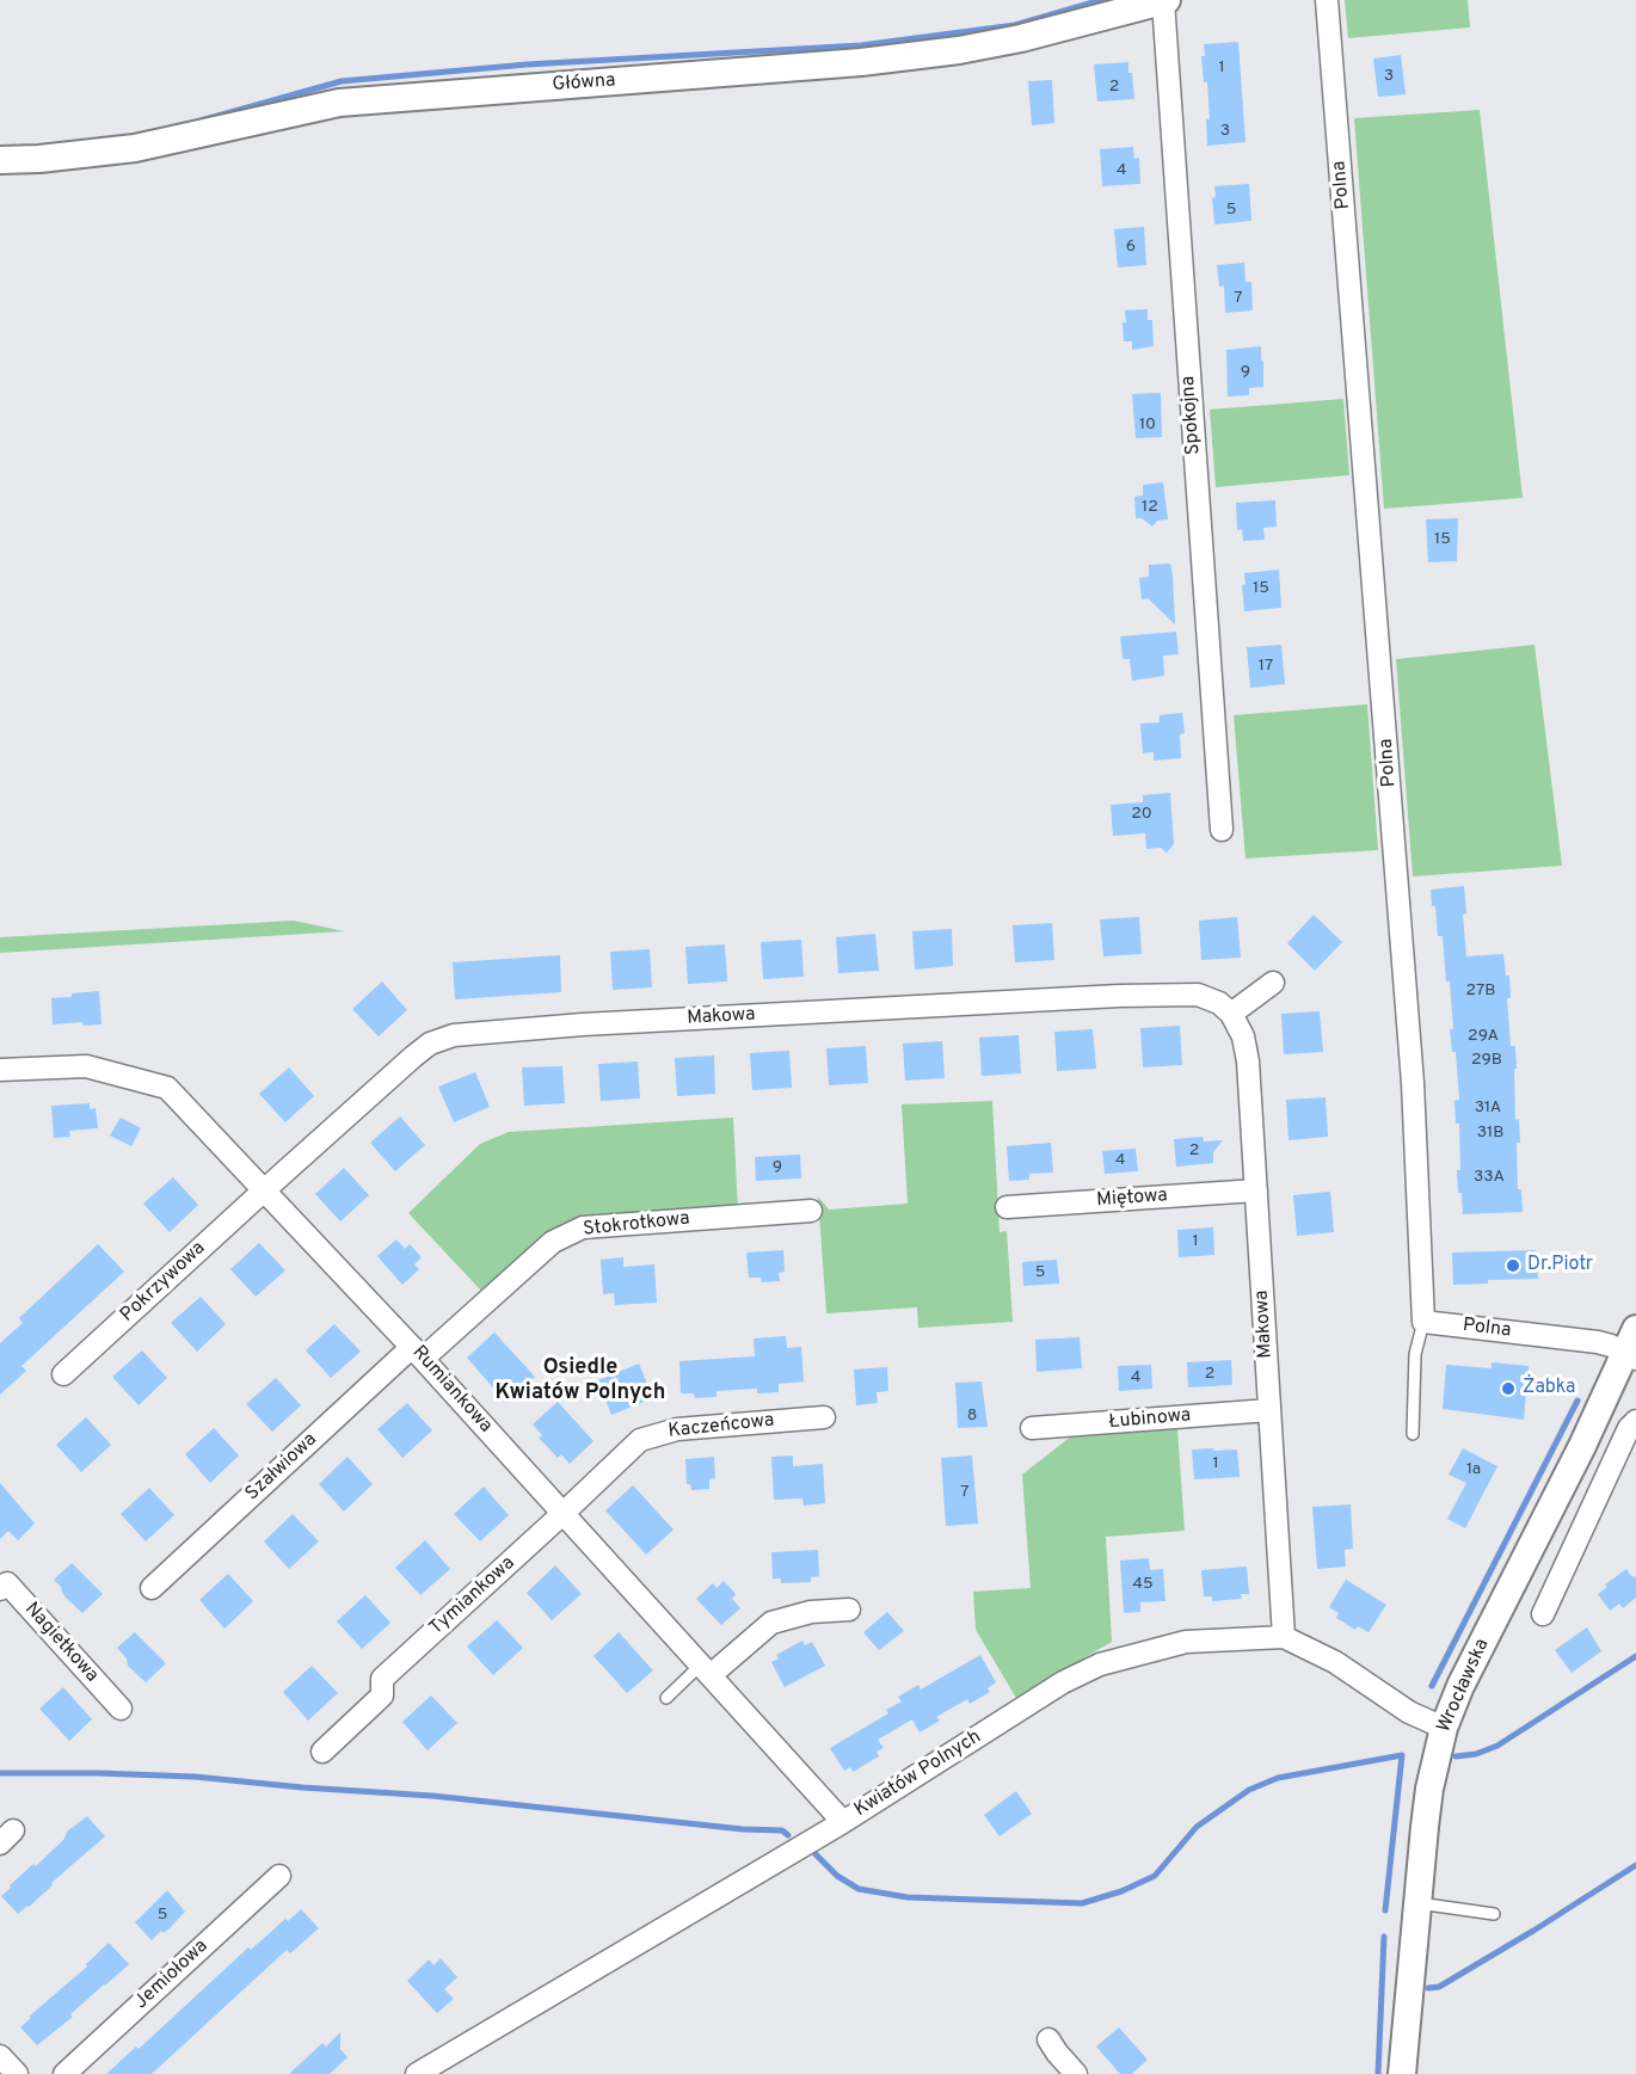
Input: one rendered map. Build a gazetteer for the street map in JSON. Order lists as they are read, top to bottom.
{
  "streets": {
    "street": [
      "Główna",
      "Polna",
      "Spokojna",
      "Makowa",
      "Miętowa",
      "Stokrotkowa",
      "Pokrzywowa",
      "Rumiankowa",
      "Łubinowa",
      "Kaczeńcowa",
      "Szałwiowa",
      "Tymiankowa",
      "Nagietkowa",
      "Wrocławska",
      "Kwiatów Polnych",
      "Jemiołowa"
    ]
  },
  "crossings": [
    ["Główna", "Spokojna"],
    ["Polna", "Wrocławska"],
    ["Makowa", "Miętowa"],
    ["Makowa", "Pokrzywowa"],
    ["Makowa", "Rumiankowa"],
    ["Makowa", "Łubinowa"],
    ["Makowa", "Kwiatów Polnych"],
    ["Stokrotkowa", "Rumiankowa"],
    ["Stokrotkowa", "Szałwiowa"],
    ["Pokrzywowa", "Rumiankowa"],
    ["Rumiankowa", "Kaczeńcowa"],
    ["Rumiankowa", "Szałwiowa"],
    ["Rumiankowa", "Tymiankowa"],
    ["Rumiankowa", "Kwiatów Polnych"],
    ["Kaczeńcowa", "Tymiankowa"],
    ["Wrocławska", "Kwiatów Polnych"]
  ],
  "districts": ["Osiedle Kwiatów Polnych"],
  "places": ["Dr.Piotr", "Żabka"],
  "house_numbers": [
    "1",
    "3",
    "2",
    "3",
    "4",
    "5",
    "6",
    "7",
    "9",
    "10",
    "12",
    "15",
    "15",
    "17",
    "20",
    "27B",
    "29A",
    "29B",
    "31A",
    "31B",
    "2",
    "4",
    "9",
    "33A",
    "1",
    "5",
    "2",
    "4",
    "8",
    "1",
    "1a",
    "7",
    "45",
    "5"
  ]
}
